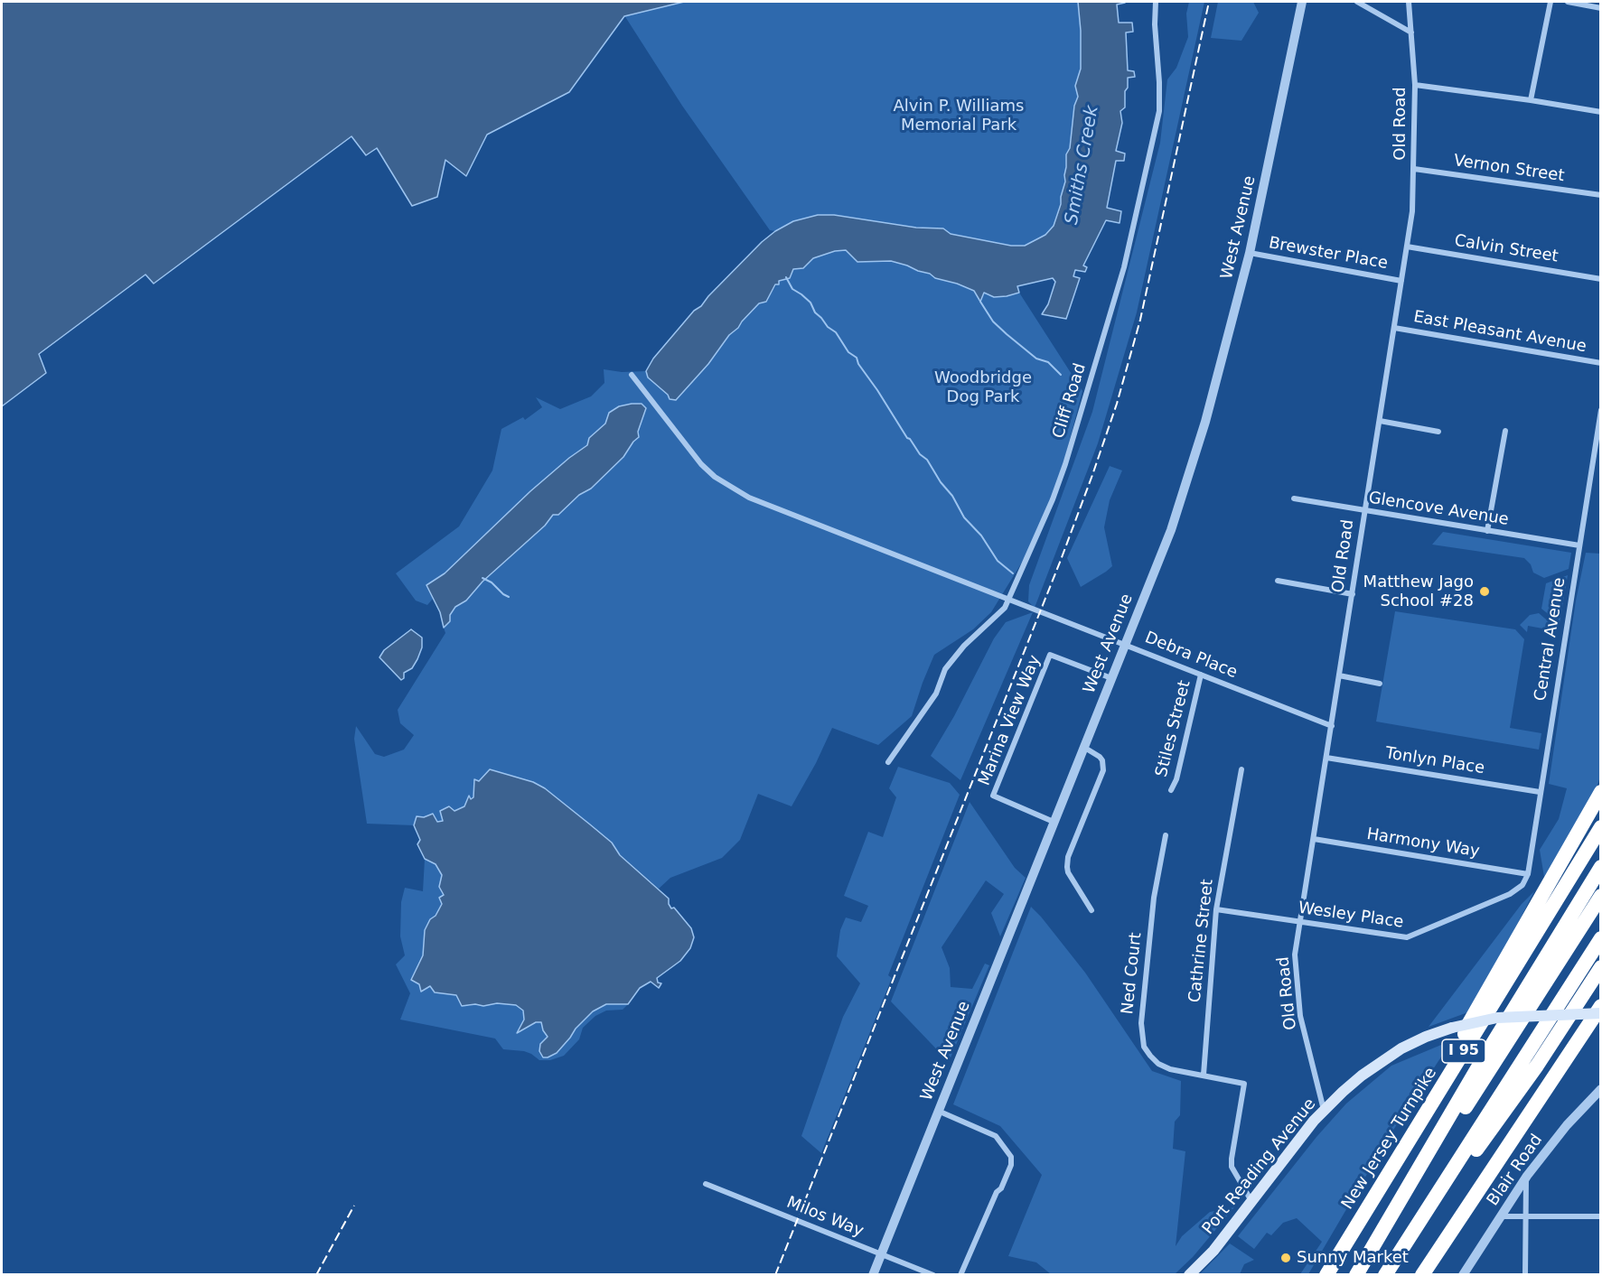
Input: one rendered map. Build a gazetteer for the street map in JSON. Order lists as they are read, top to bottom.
{
  "streets": {
    "highway": ["I 95", "New Jersey Turnpike"],
    "main road": ["Port Reading Avenue"],
    "street": [
      "Old Road",
      "Vernon Street",
      "West Avenue",
      "Calvin Street",
      "Brewster Place",
      "East Pleasant Avenue",
      "Cliff Road",
      "Glencove Avenue",
      "Central Avenue",
      "Debra Place",
      "Marina View Way",
      "Stiles Street",
      "Tonlyn Place",
      "Harmony Way",
      "Wesley Place",
      "Cathrine Street",
      "Ned Court",
      "Blair Road",
      "Milos Way"
    ]
  },
  "crossings": [
    ["Old Road", "Vernon Street"],
    ["Old Road", "Calvin Street"],
    ["Old Road", "Brewster Place"],
    ["Old Road", "East Pleasant Avenue"],
    ["Old Road", "Glencove Avenue"],
    ["Old Road", "Debra Place"],
    ["Old Road", "Tonlyn Place"],
    ["Old Road", "Harmony Way"],
    ["Old Road", "Wesley Place"],
    ["Old Road", "Port Reading Avenue"],
    ["West Avenue", "Brewster Place"],
    ["West Avenue", "Debra Place"],
    ["West Avenue", "Marina View Way"],
    ["West Avenue", "Milos Way"],
    ["Cliff Road", "Debra Place"],
    ["Glencove Avenue", "Central Avenue"],
    ["Central Avenue", "Tonlyn Place"],
    ["Central Avenue", "Harmony Way"],
    ["Central Avenue", "Wesley Place"],
    ["Debra Place", "Stiles Street"],
    ["Harmony Way", "Wesley Place"],
    ["Wesley Place", "Cathrine Street"],
    ["Cathrine Street", "Ned Court"]
  ],
  "water": ["Smiths Creek"],
  "parks": ["Alvin P. Williams Memorial Park", "Woodbridge Dog Park"],
  "places": ["Matthew Jago School #28", "Sunny Market"]
}
